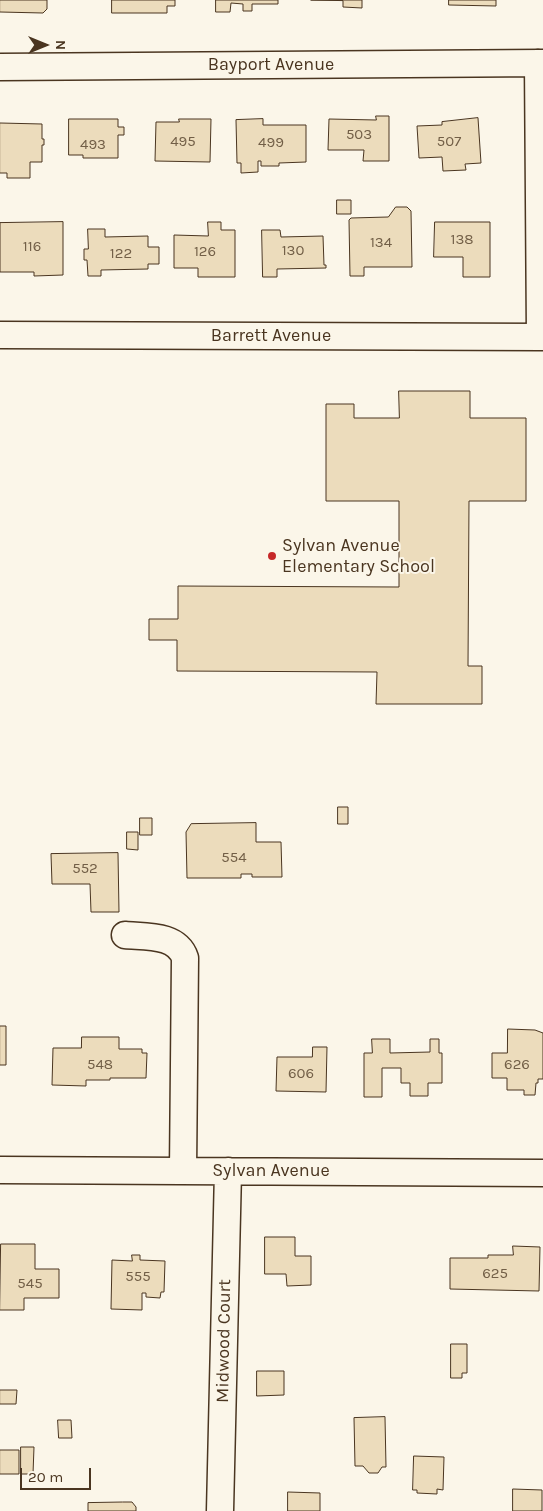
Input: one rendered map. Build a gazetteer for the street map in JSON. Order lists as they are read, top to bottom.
{
  "streets": {
    "street": [
      "Bayport Avenue",
      "Barrett Avenue",
      "Sylvan Avenue",
      "Midwood Court"
    ]
  },
  "crossings": [
    ["Sylvan Avenue", "Midwood Court"]
  ],
  "places": ["Sylvan Avenue Elementary School"],
  "house_numbers": [
    "503",
    "495",
    "507",
    "499",
    "493",
    "138",
    "134",
    "116",
    "130",
    "126",
    "122",
    "554",
    "552",
    "548",
    "626",
    "606",
    "625",
    "555",
    "545"
  ],
  "scale_bar": "20 m",
  "north": "right"
}
